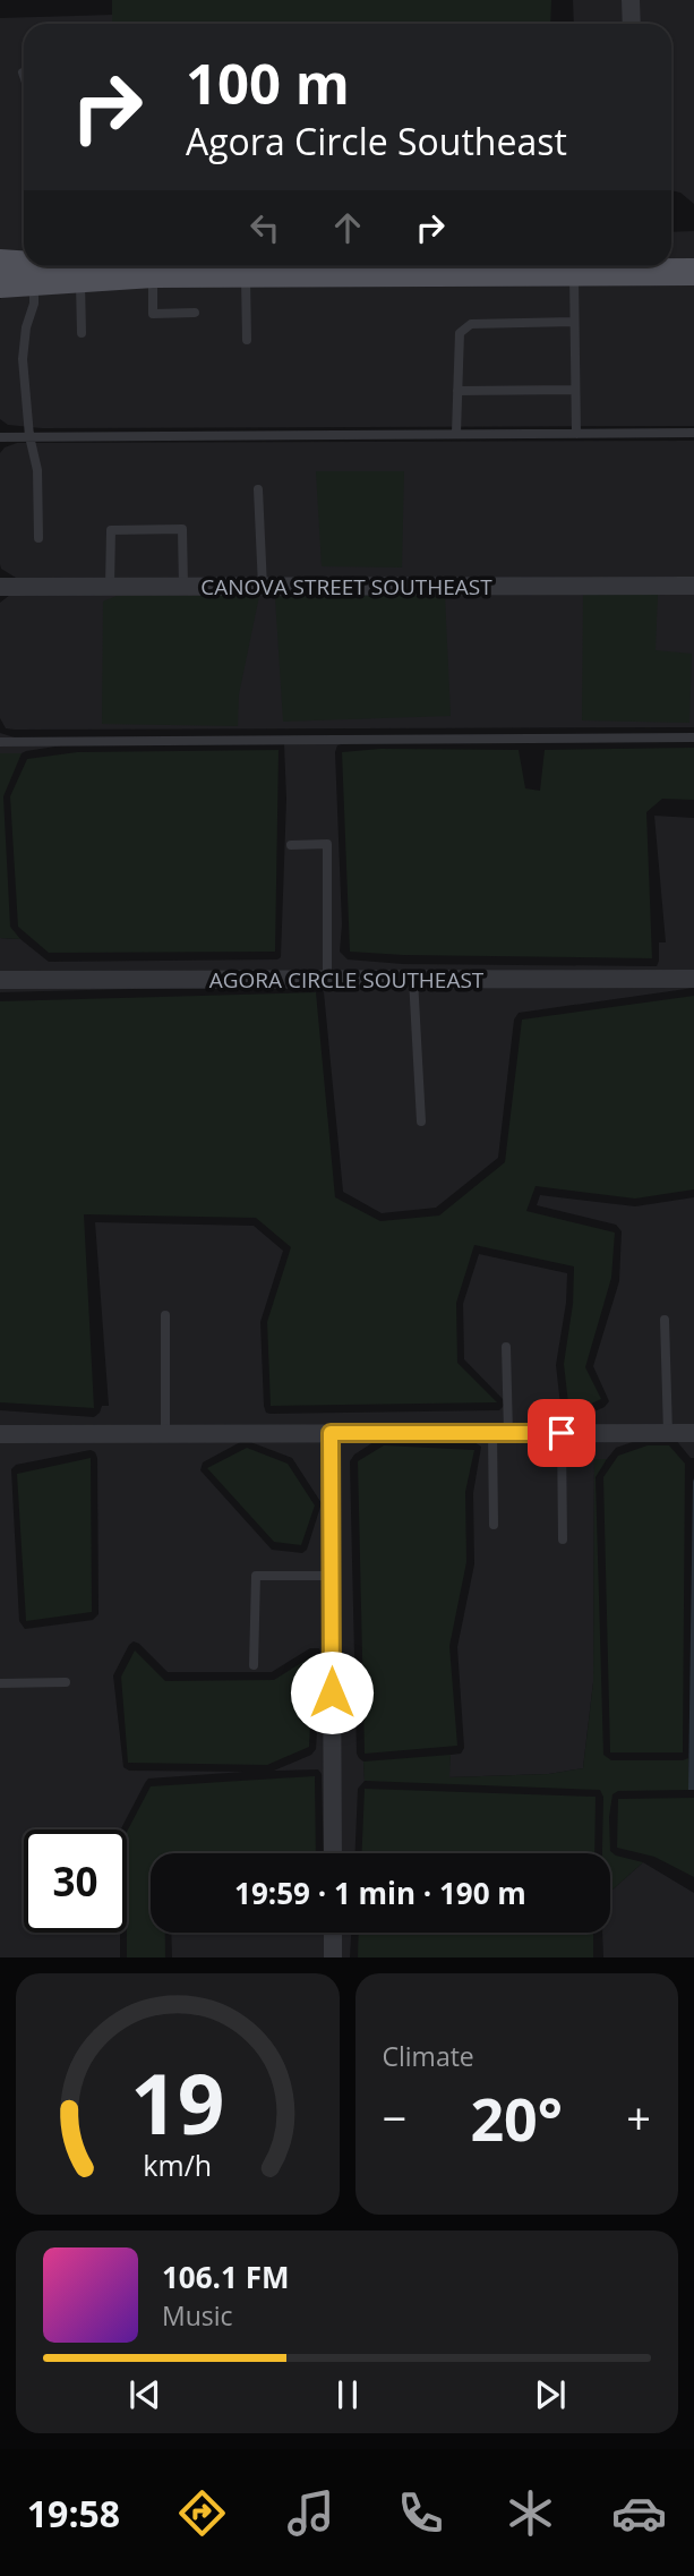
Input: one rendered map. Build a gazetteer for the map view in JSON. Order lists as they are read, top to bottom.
{
  "streets": {
    "street": ["CANOVA STREET SOUTHEAST", "AGORA CIRCLE SOUTHEAST"]
  },
  "page": {
    "turn": ["100 m", "Agora Circle Southeast"],
    "limit": "30",
    "trip": "19:59 · 1 min · 190 m",
    "tile": "Climate",
    "heat": ["−", "20°", "+"],
    "song": ["106.1 FM", "Music"],
    "tabs": "19:58",
    "gauge": ["19", "km/h"]
  }
}
